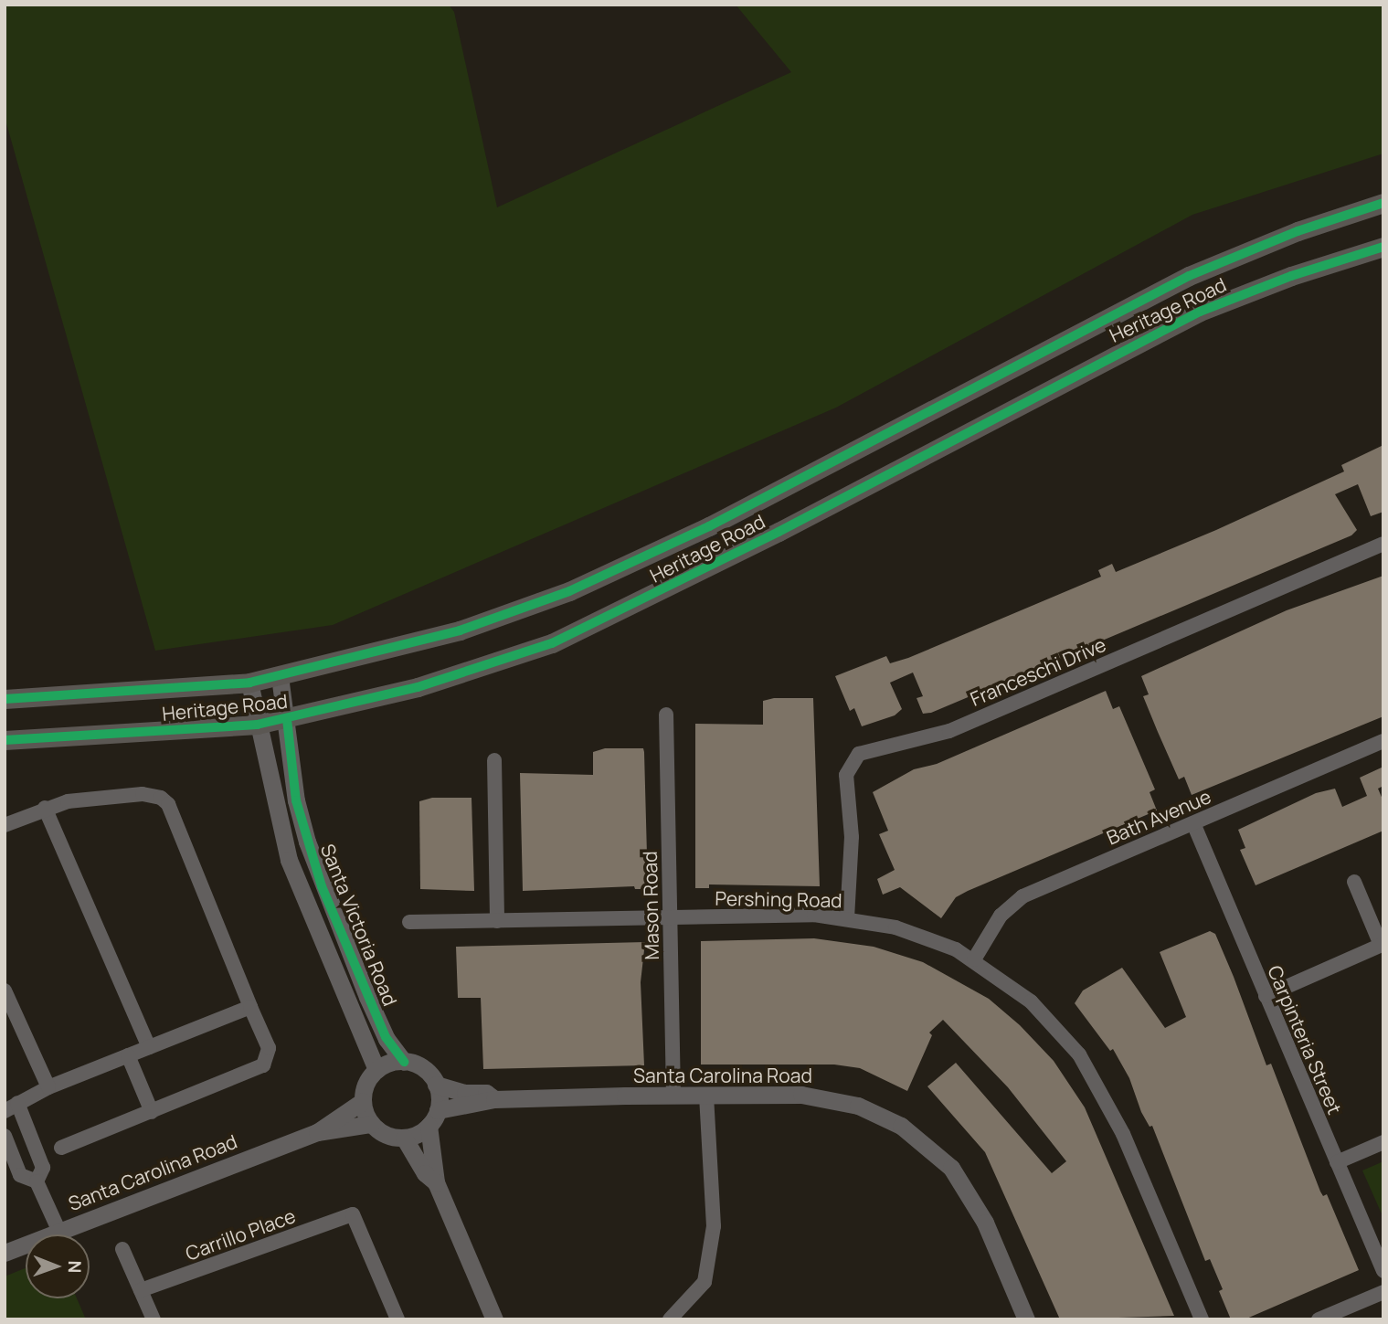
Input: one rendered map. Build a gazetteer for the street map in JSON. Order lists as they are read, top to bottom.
{
  "streets": {
    "main road": ["Heritage Road"],
    "street": [
      "Franceschi Drive",
      "Bath Avenue",
      "Pershing Road",
      "Mason Road",
      "Santa Victoria Road",
      "Carpinteria Street",
      "Santa Carolina Road",
      "Carrillo Place"
    ]
  },
  "crossings": [
    ["Heritage Road", "Santa Victoria Road"],
    ["Franceschi Drive", "Pershing Road"],
    ["Bath Avenue", "Pershing Road"],
    ["Bath Avenue", "Carpinteria Street"],
    ["Pershing Road", "Mason Road"],
    ["Mason Road", "Santa Carolina Road"],
    ["Santa Victoria Road", "Santa Carolina Road"]
  ],
  "north": "right"
}
